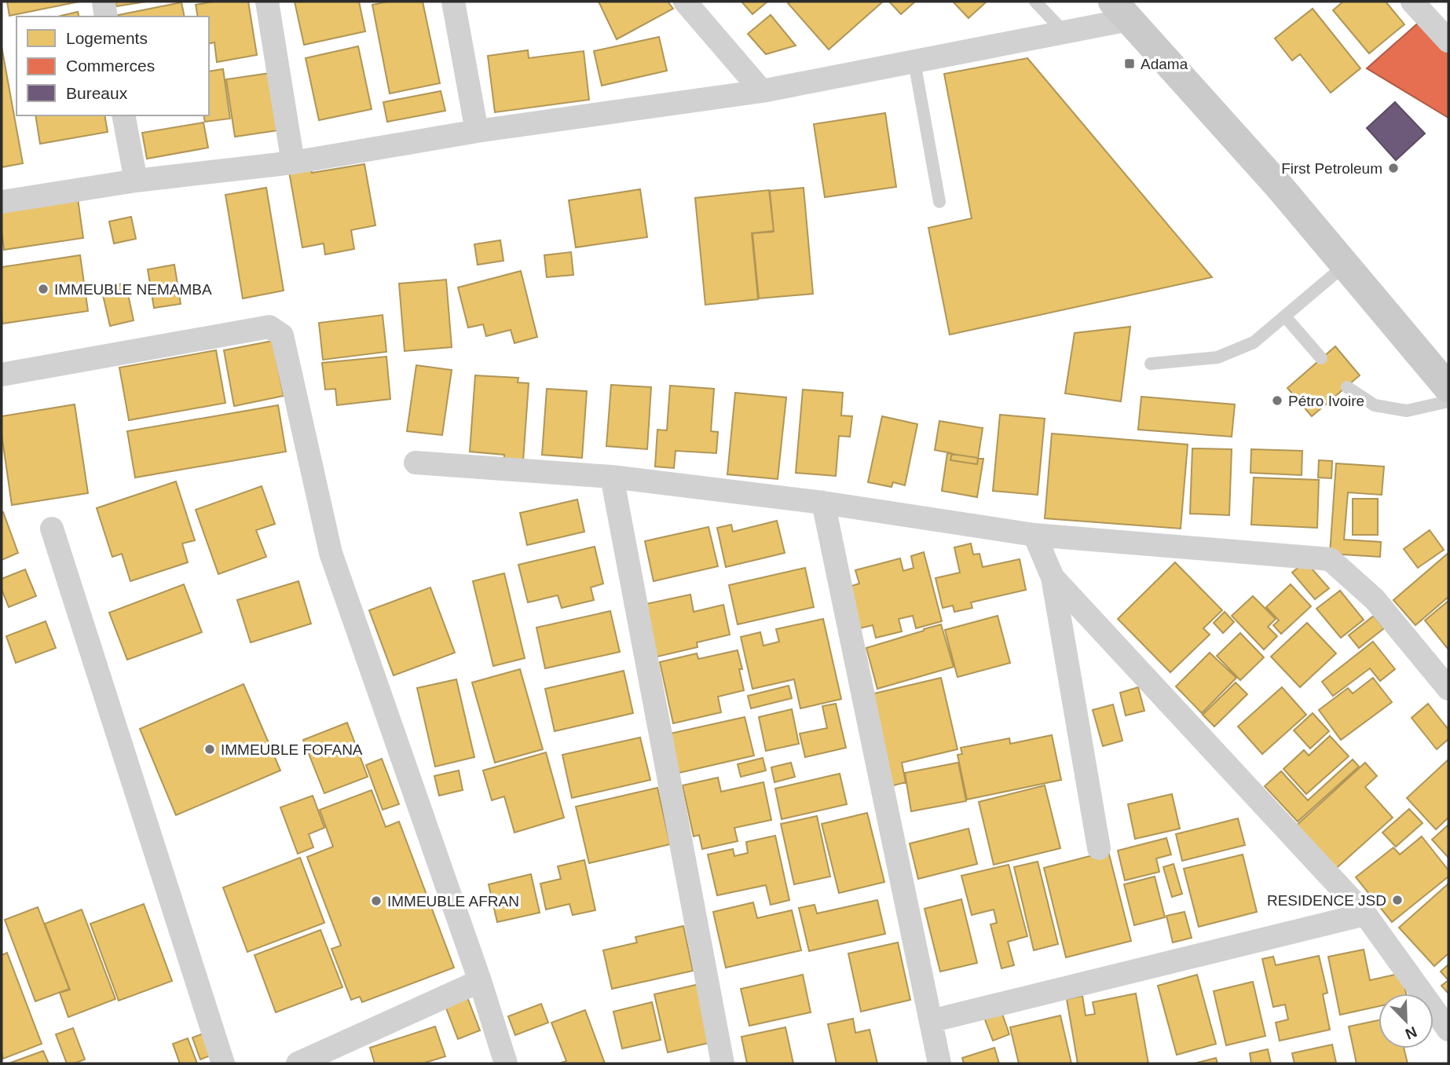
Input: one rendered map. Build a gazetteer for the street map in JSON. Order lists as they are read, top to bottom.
{
  "places": {
    "transit": ["Adama"],
    "other": [
      "First Petroleum",
      "IMMEUBLE NEMAMBA",
      "Pétro Ivoire",
      "IMMEUBLE FOFANA",
      "RESIDENCE JSD",
      "IMMEUBLE AFRAN"
    ]
  },
  "legend": ["Logements", "Commerces", "Bureaux"],
  "north": "bottom right"
}
